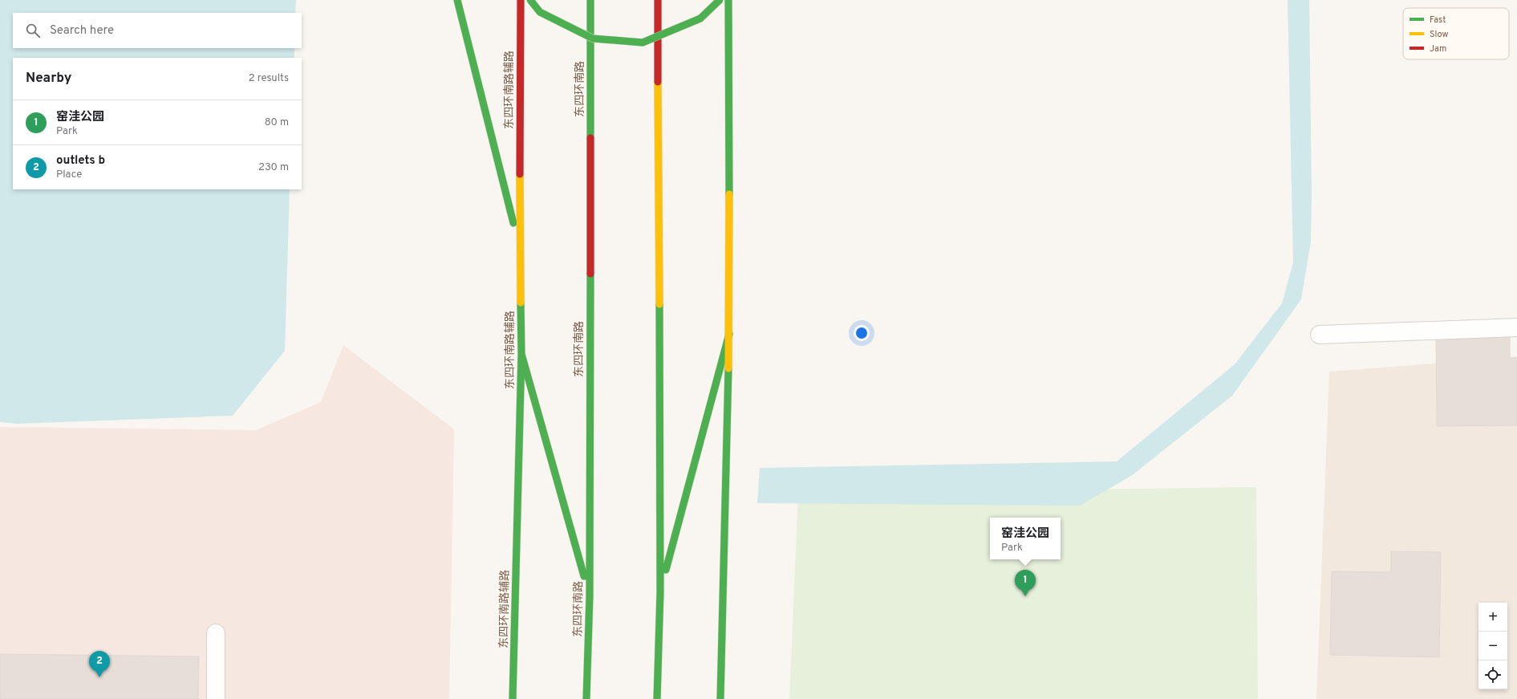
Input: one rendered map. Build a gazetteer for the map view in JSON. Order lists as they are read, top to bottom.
{
  "streets": {
    "main road": ["东四环南路", "东四环南路辅路"]
  },
  "legend": ["Fast", "Slow", "Jam"],
  "page": {
    "search": "Search here",
    "heading": ["Nearby", "2 results"],
    "list": [
      {
        "mark": "1",
        "name": "窑洼公园",
        "note": "Park",
        "value": "80 m"
      },
      {
        "mark": "2",
        "name": "outlets b",
        "note": "Place",
        "value": "230 m"
      }
    ],
    "popup": ["窑洼公园", "Park"],
    "pins": ["1", "2"],
    "map_buttons": ["+", "−"]
  }
}
